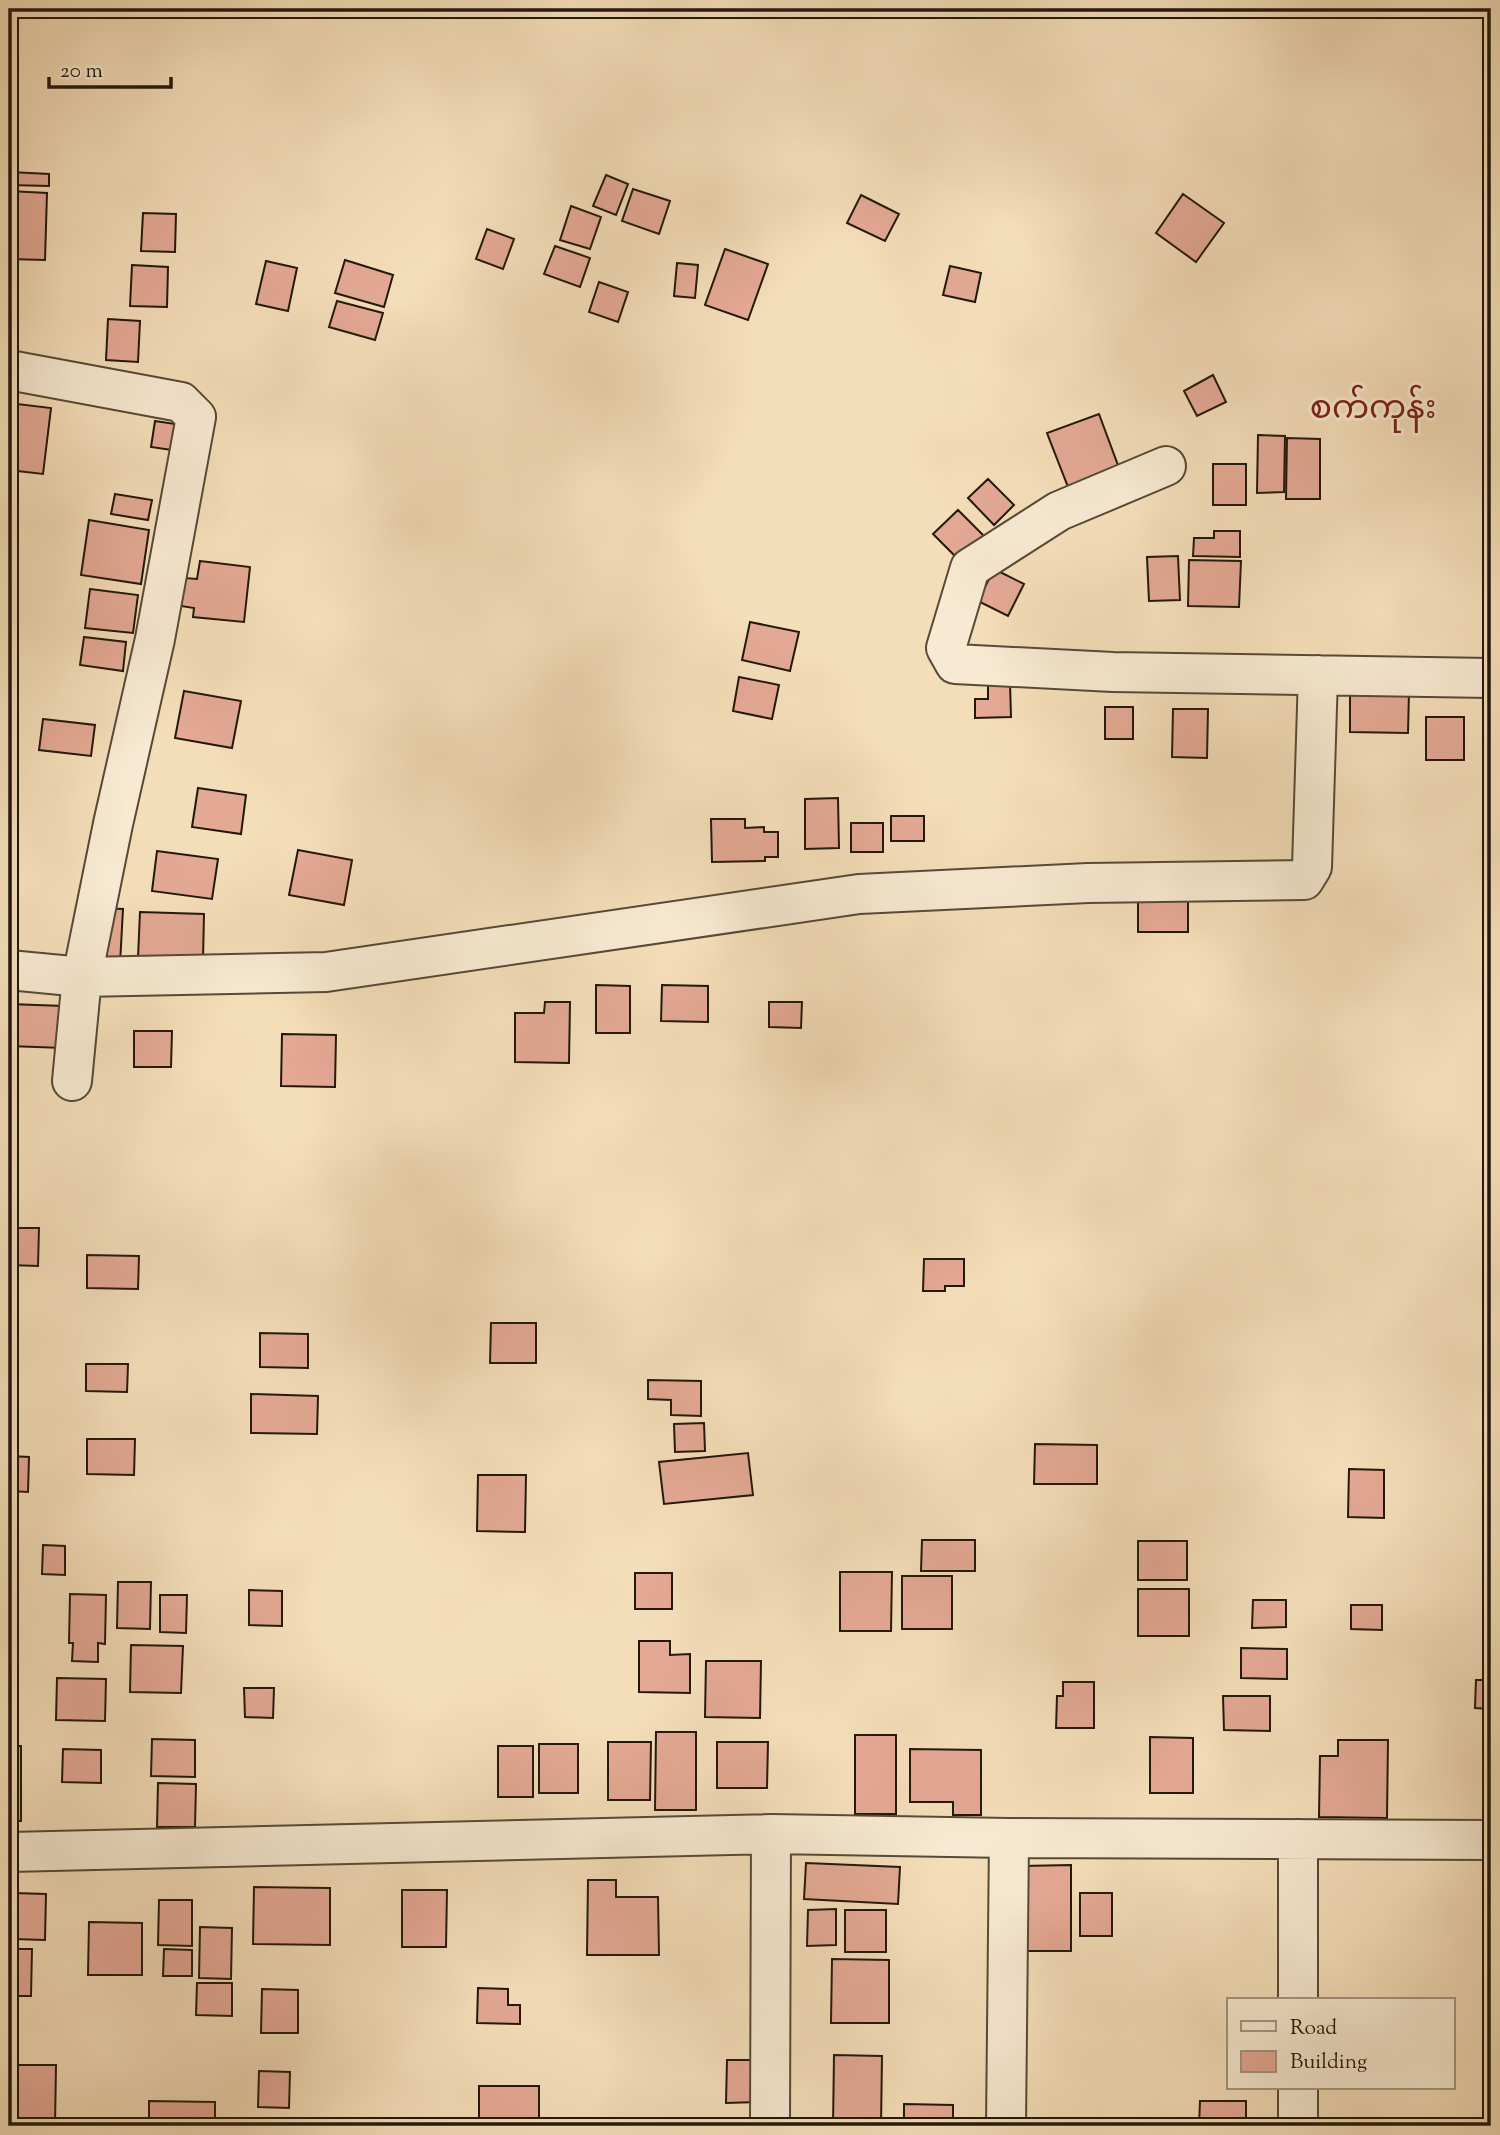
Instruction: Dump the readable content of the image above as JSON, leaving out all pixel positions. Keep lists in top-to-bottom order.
{
  "districts": ["စက်ကုန်း"],
  "legend": ["Road", "Building"],
  "scale_bar": "20 m"
}
